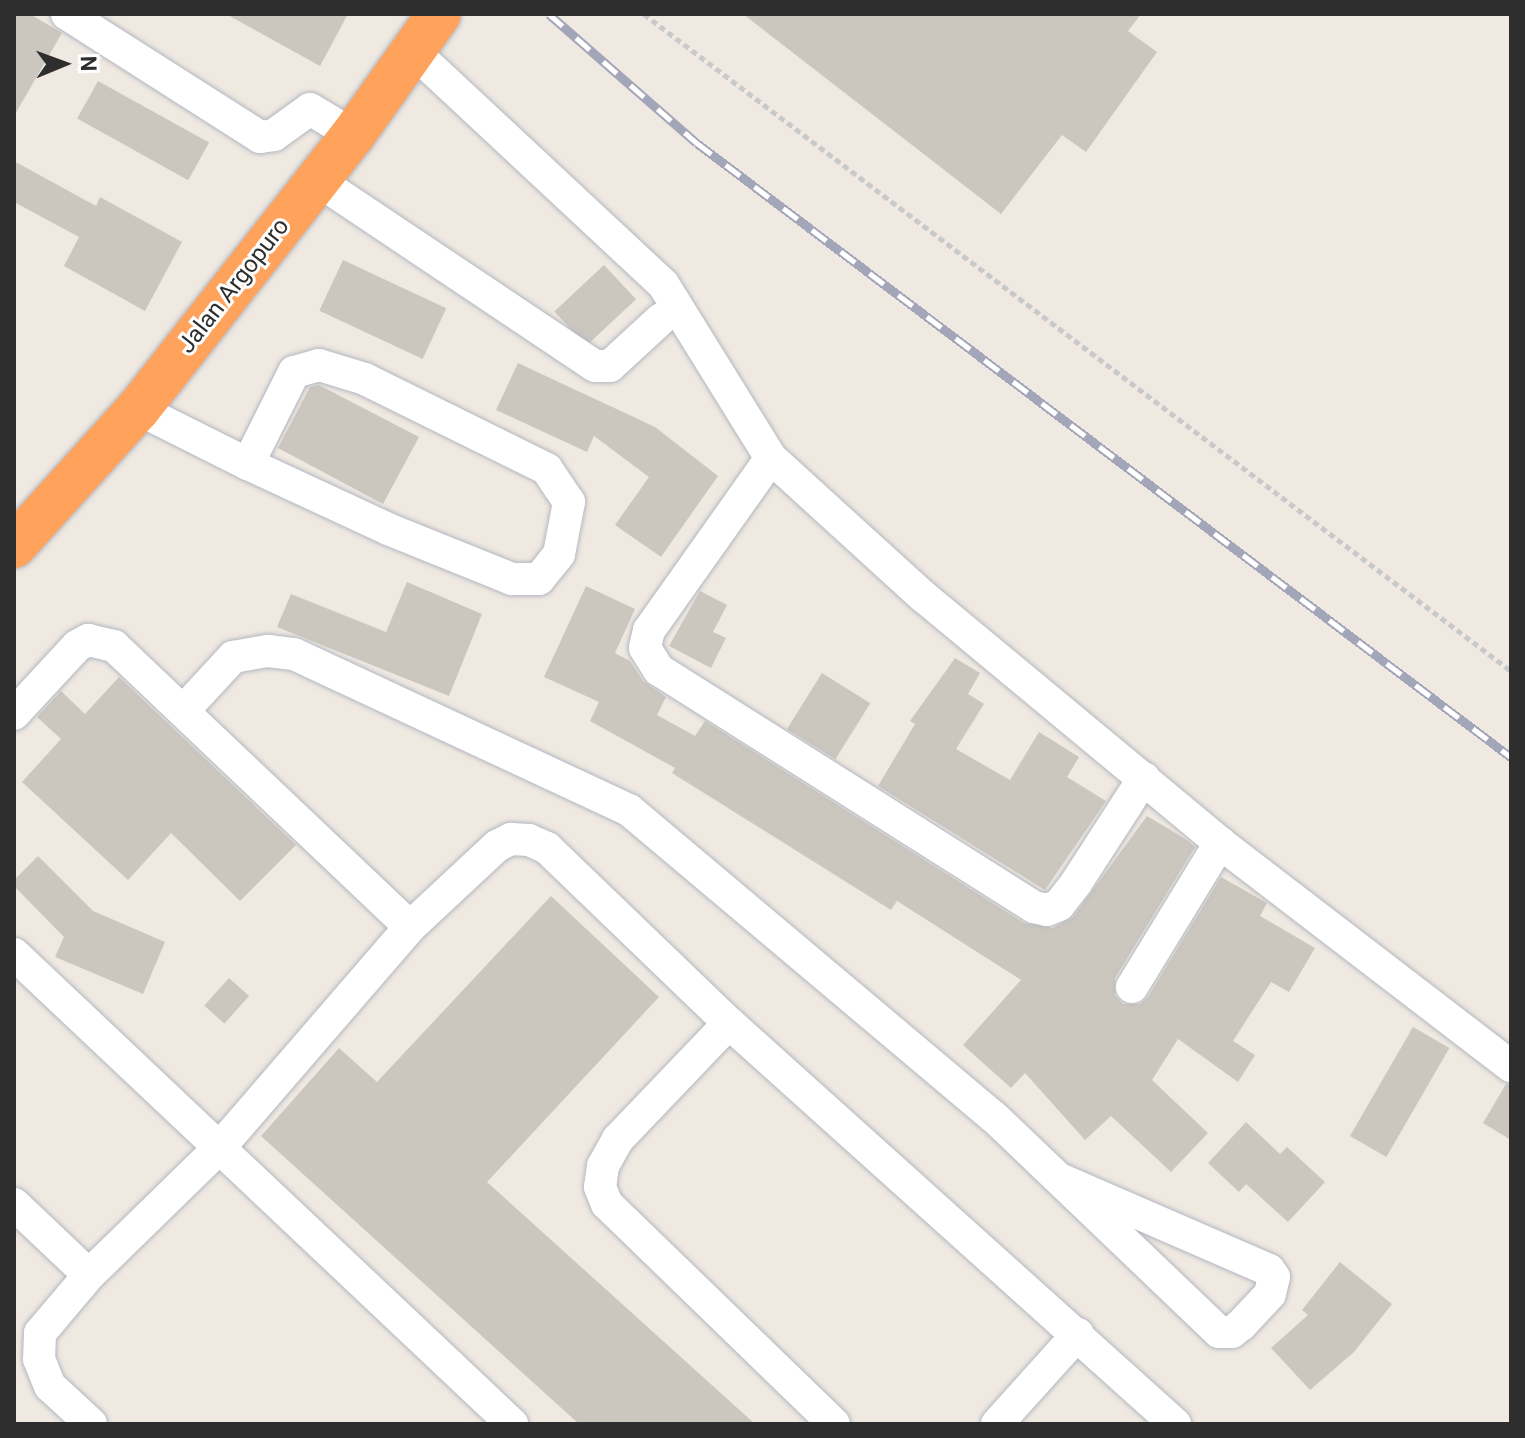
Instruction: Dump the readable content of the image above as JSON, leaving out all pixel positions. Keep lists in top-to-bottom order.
{
  "streets": {
    "highway": ["Jalan Argopuro"]
  },
  "north": "right"
}
